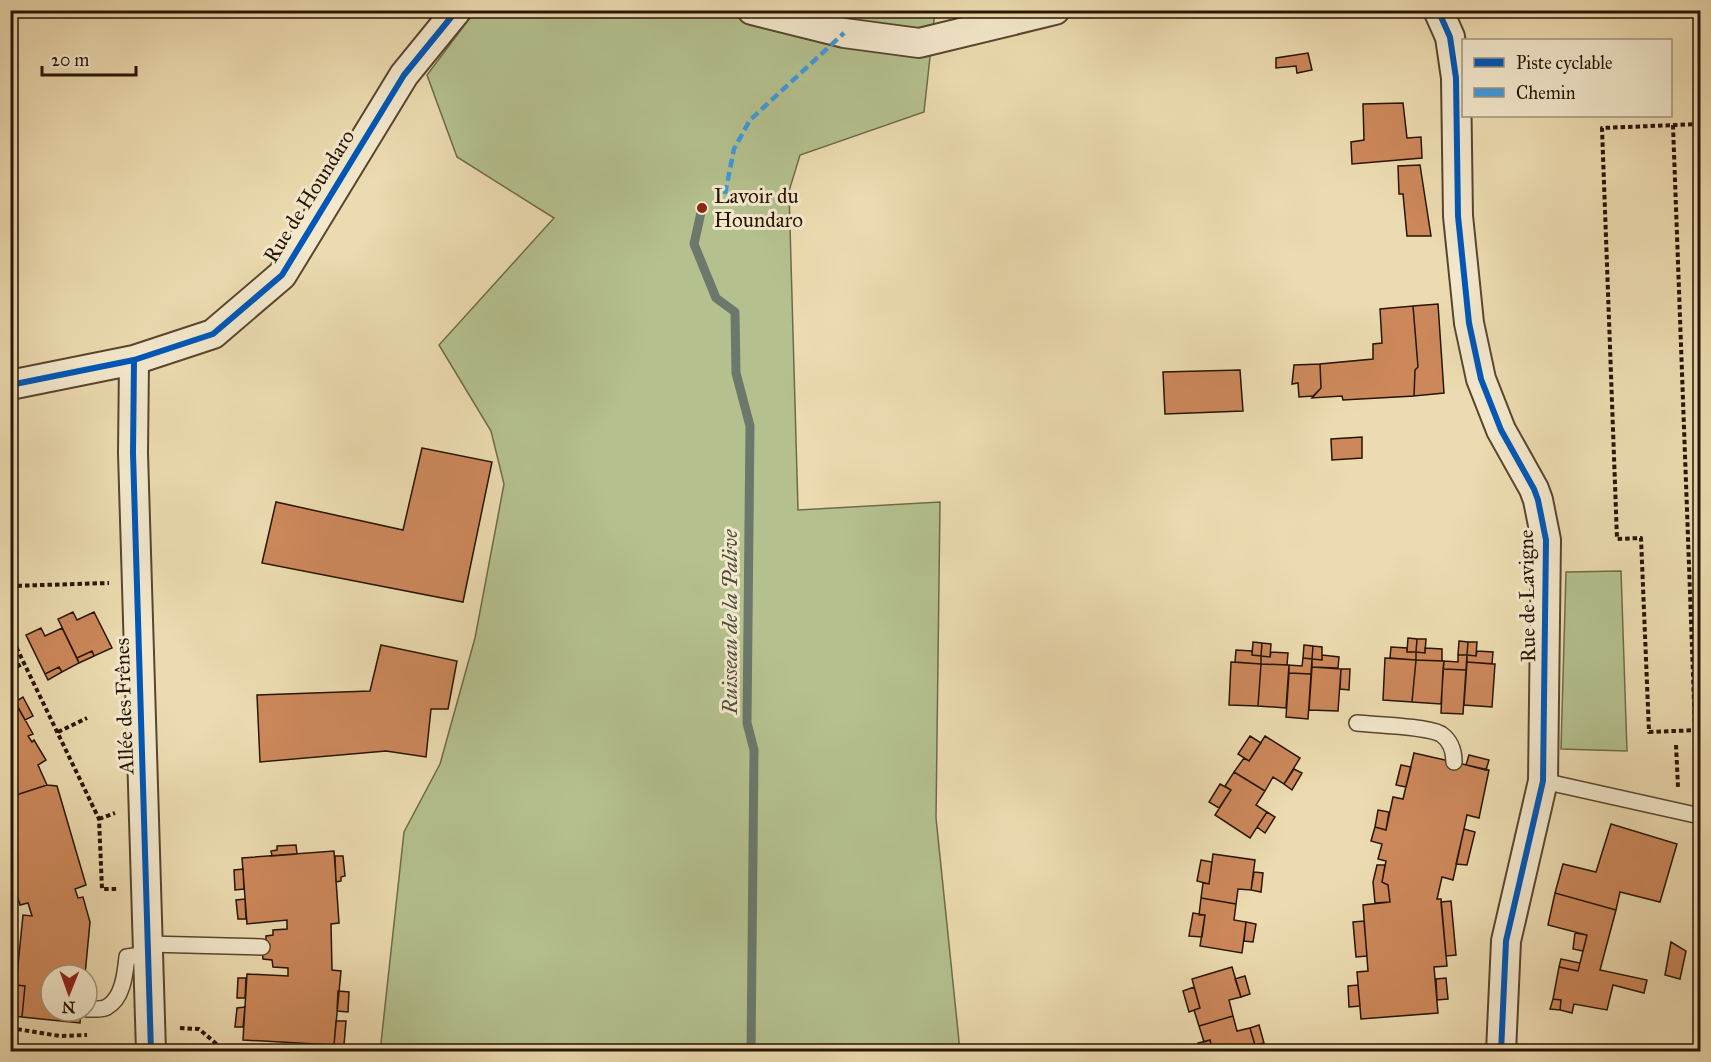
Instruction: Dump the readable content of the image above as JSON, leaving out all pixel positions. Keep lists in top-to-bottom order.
{
  "streets": {
    "street": ["Rue de Houndaro", "Rue de Lavigne", "Allée des Frênes"]
  },
  "crossings": [
    ["Rue de Houndaro", "Allée des Frênes"]
  ],
  "water": ["Ruisseau de la Palive"],
  "places": ["Lavoir du Houndaro"],
  "legend": ["Piste cyclable", "Chemin"],
  "scale_bar": "20 m",
  "north": "bottom"
}
